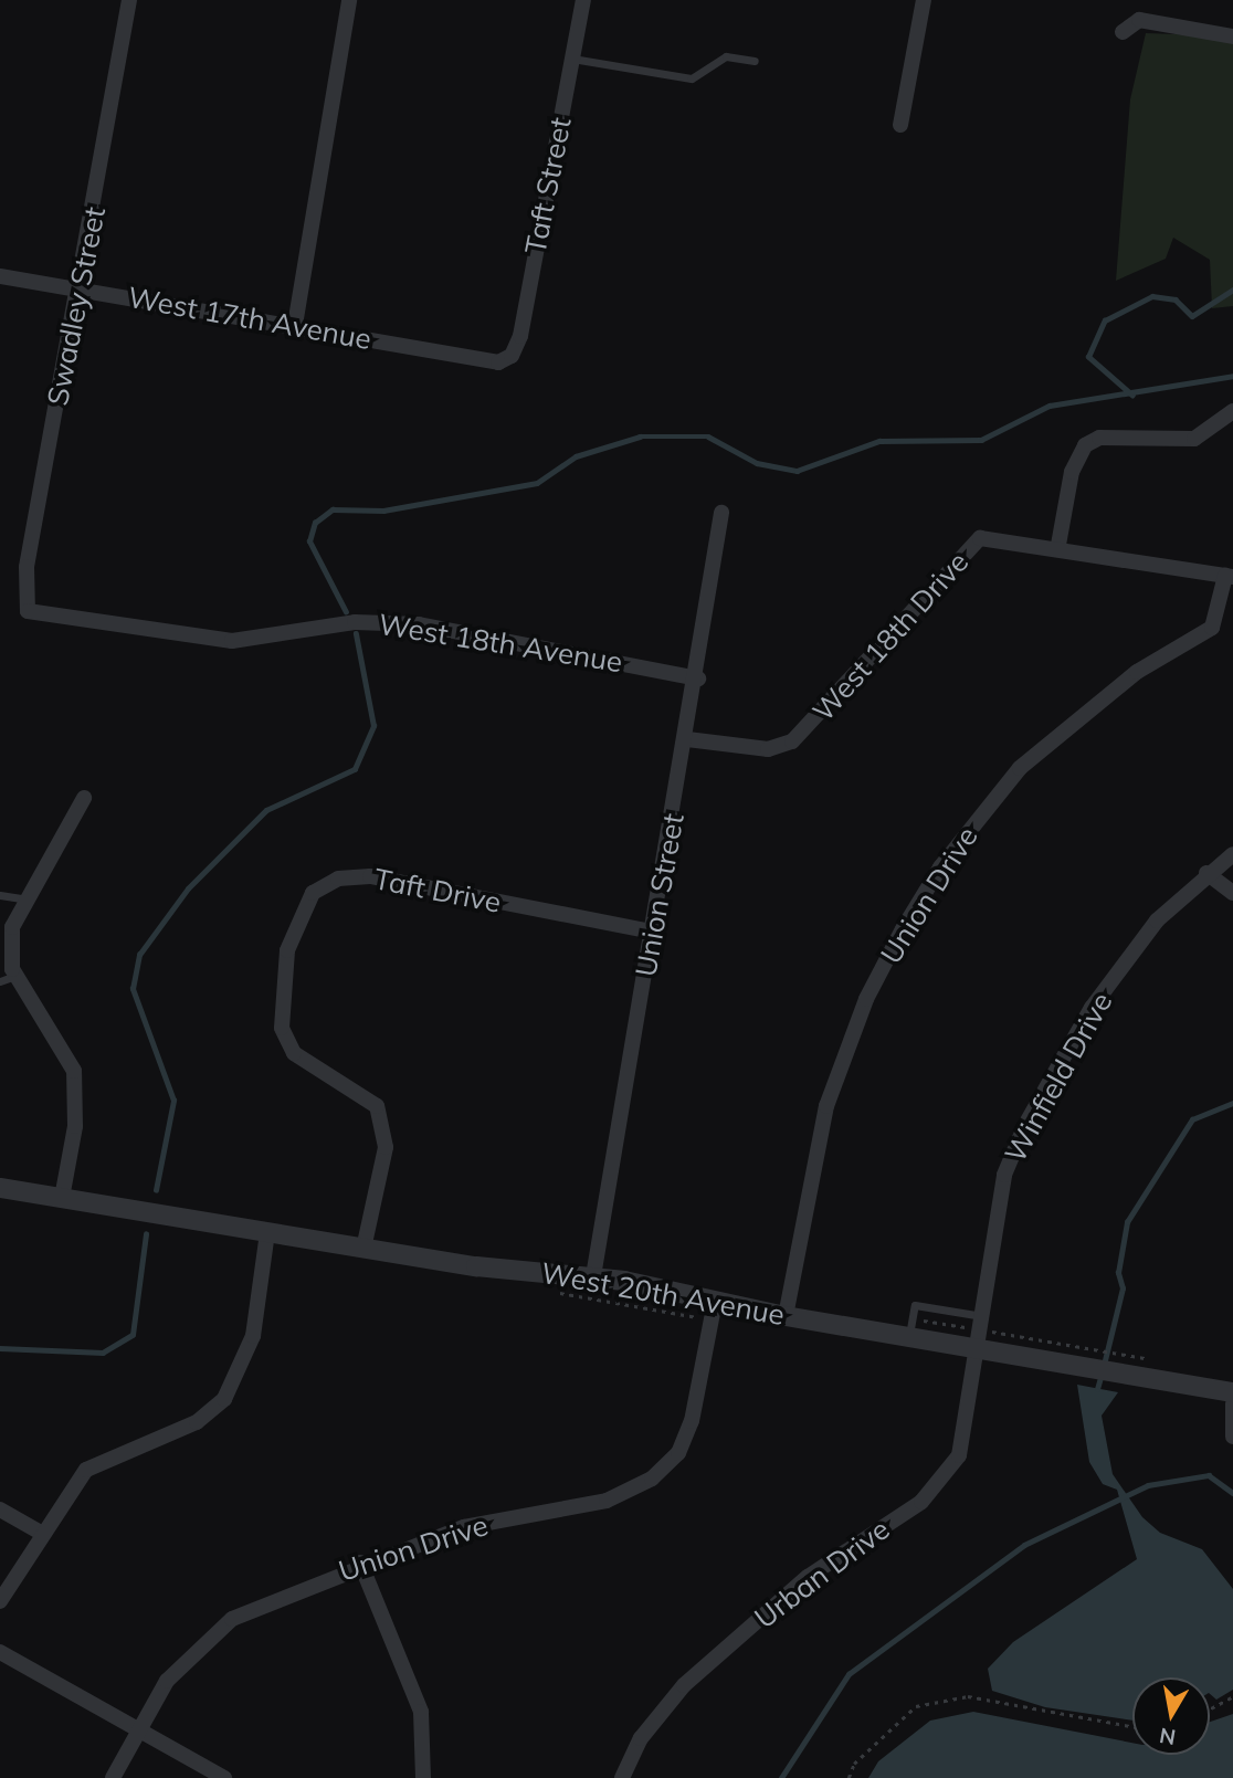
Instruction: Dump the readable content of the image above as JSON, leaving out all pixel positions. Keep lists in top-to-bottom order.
{
  "streets": {
    "street": [
      "Taft Street",
      "Swadley Street",
      "West 17th Avenue",
      "West 18th Drive",
      "West 18th Avenue",
      "Taft Drive",
      "Union Street",
      "Union Drive",
      "Winfield Drive",
      "West 20th Avenue",
      "Urban Drive"
    ]
  },
  "crossings": [
    ["Taft Street", "West 17th Avenue"],
    ["Swadley Street", "West 17th Avenue"],
    ["Swadley Street", "West 18th Avenue"],
    ["West 18th Drive", "Union Street"],
    ["West 18th Drive", "Union Drive"],
    ["West 18th Avenue", "Union Street"],
    ["Taft Drive", "Union Street"],
    ["Taft Drive", "West 20th Avenue"],
    ["Union Street", "West 20th Avenue"],
    ["Union Drive", "West 20th Avenue"],
    ["Winfield Drive", "West 20th Avenue"],
    ["Winfield Drive", "Urban Drive"],
    ["West 20th Avenue", "Urban Drive"]
  ],
  "north": "bottom"
}
